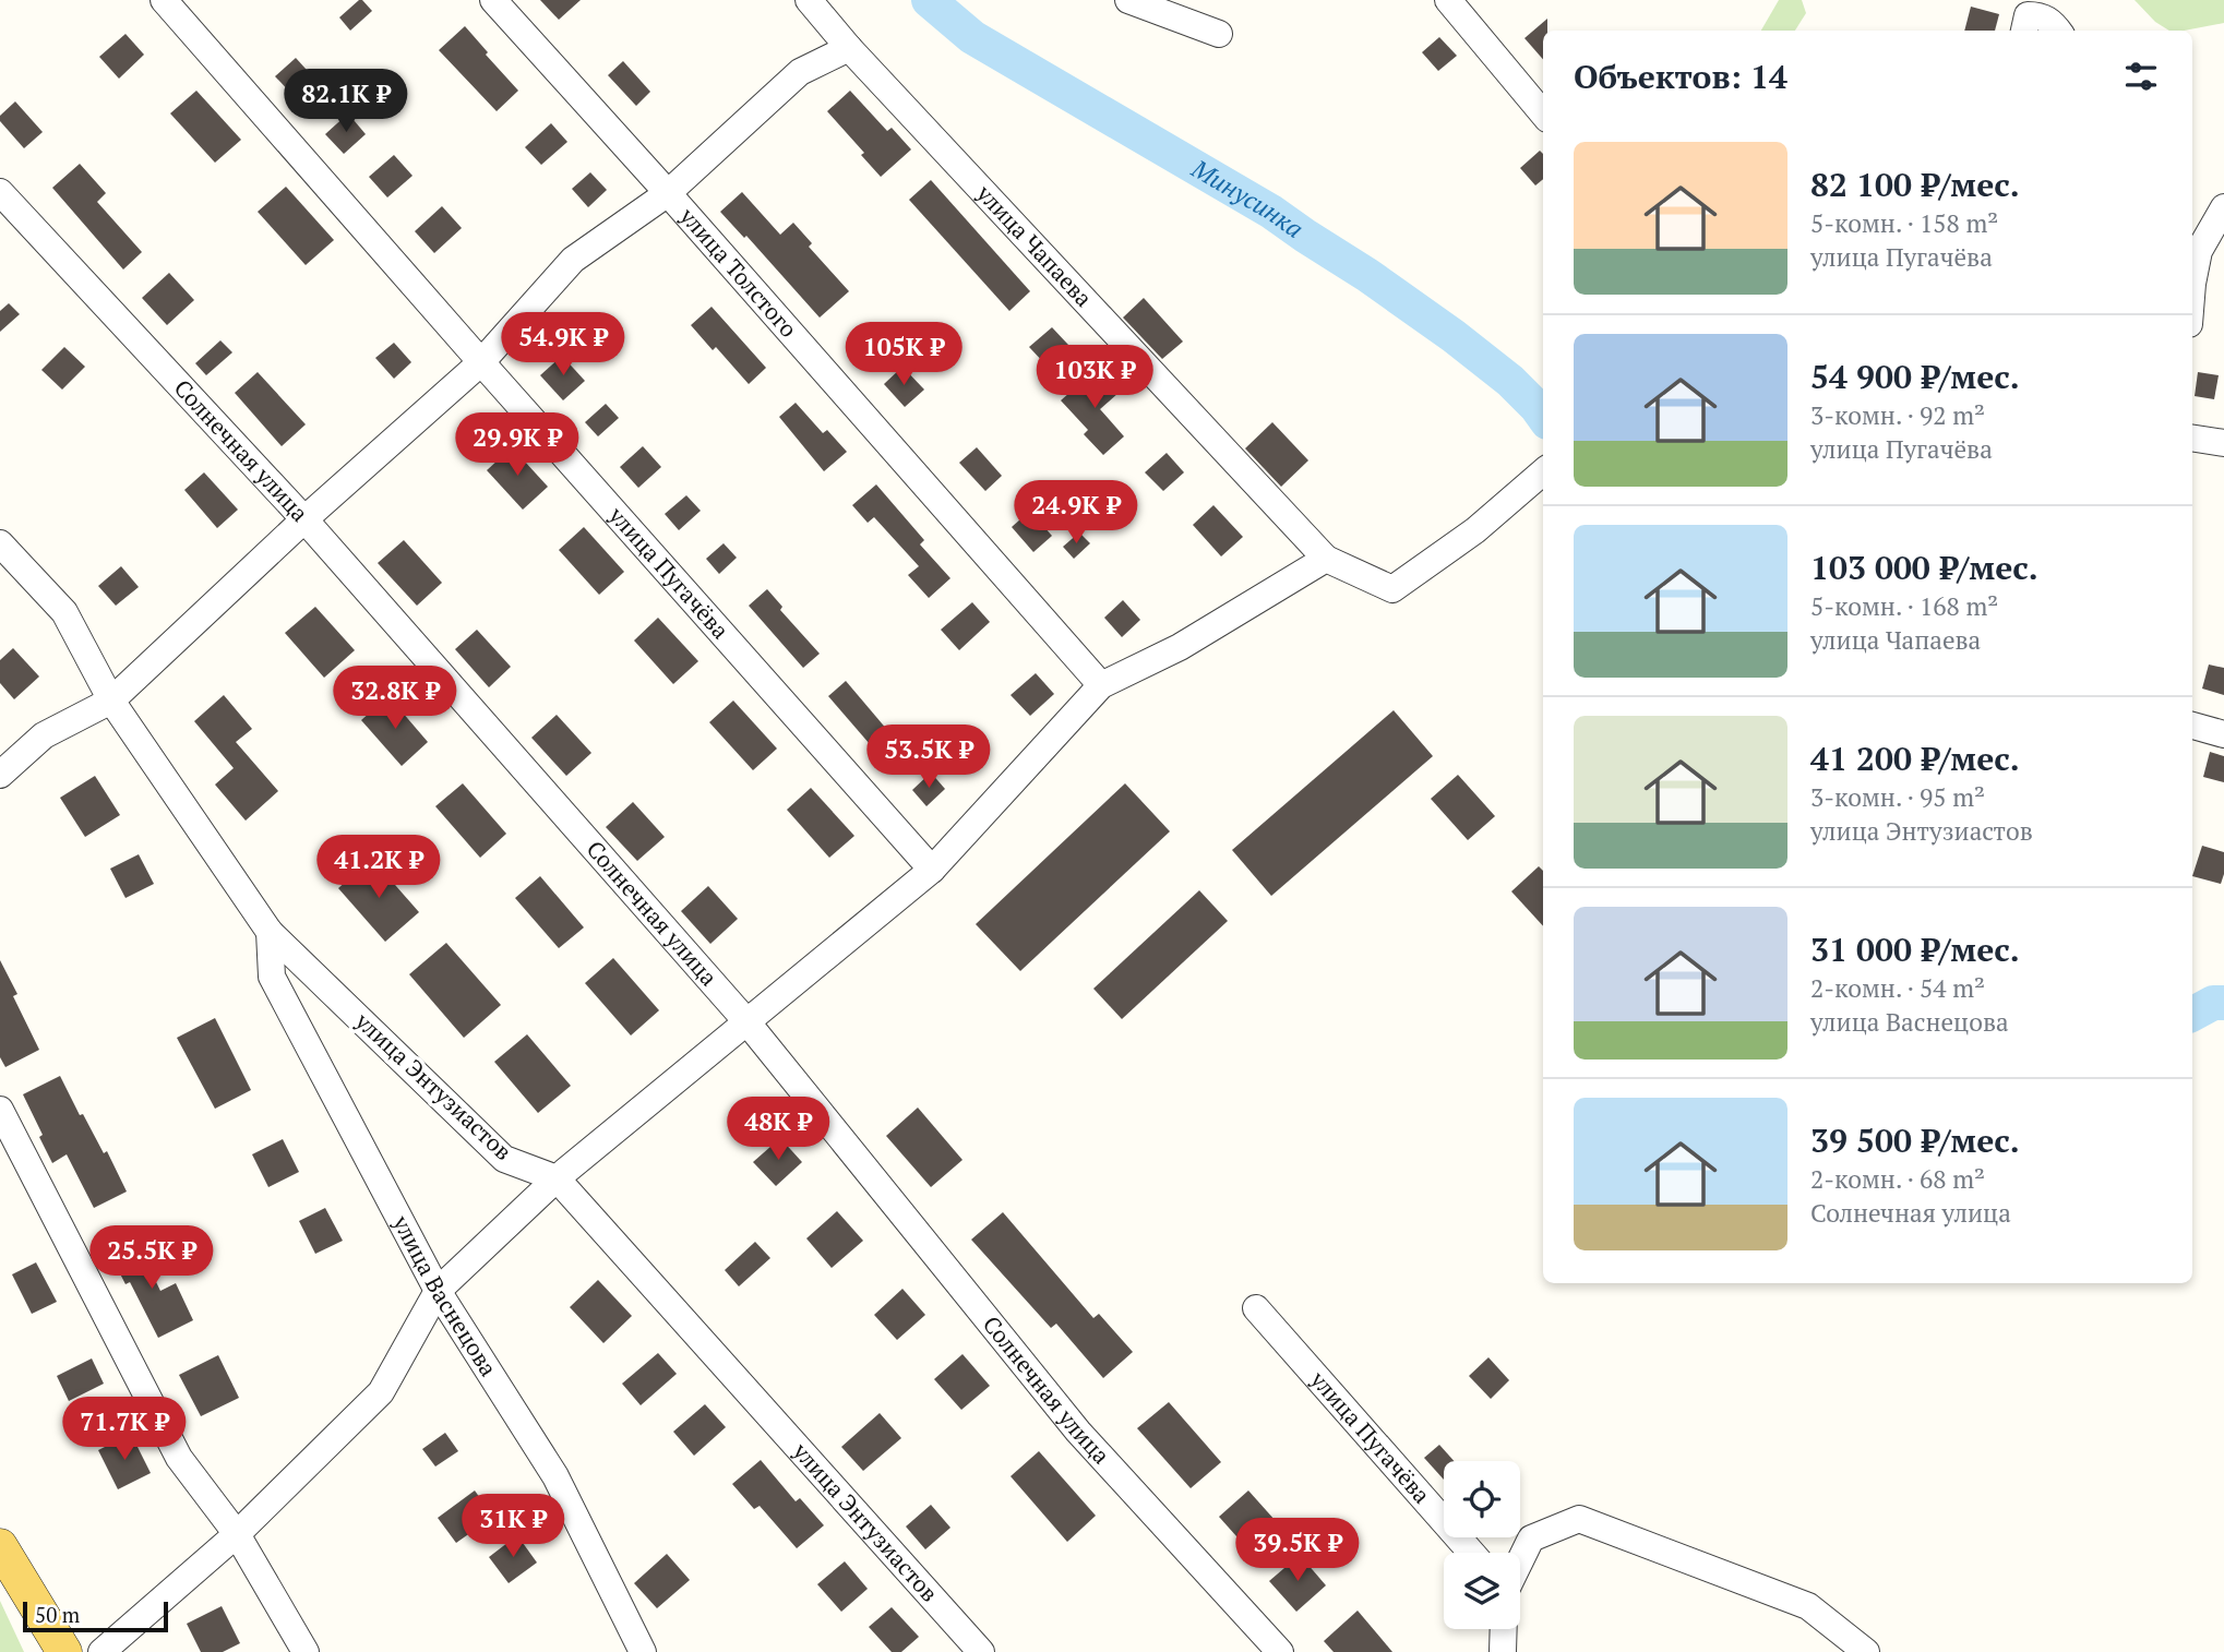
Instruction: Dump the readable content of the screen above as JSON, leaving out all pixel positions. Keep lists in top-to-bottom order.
{
  "streets": {
    "street": [
      "улица Чапаева",
      "улица Толстого",
      "Солнечная улица",
      "улица Пугачёва",
      "улица Энтузиастов",
      "улица Васнецова"
    ]
  },
  "crossings": [
    ["улица Энтузиастов", "улица Васнецова"]
  ],
  "water": ["Минусинка"],
  "scale_bar": "50 m",
  "page": {
    "heading": "Объектов: 14",
    "price": [
      "82.1K ₽",
      "54.9K ₽",
      "105K ₽",
      "103K ₽",
      "29.9K ₽",
      "24.9K ₽",
      "32.8K ₽",
      "53.5K ₽",
      "41.2K ₽",
      "48K ₽",
      "25.5K ₽",
      "71.7K ₽",
      "31K ₽",
      "39.5K ₽"
    ],
    "list": [
      {
        "name": "82 100 ₽/мес.",
        "note": "5-комн. · 158 m² · улица Пугачёва"
      },
      {
        "name": "54 900 ₽/мес.",
        "note": "3-комн. · 92 m² · улица Пугачёва"
      },
      {
        "name": "103 000 ₽/мес.",
        "note": "5-комн. · 168 m² · улица Чапаева"
      },
      {
        "name": "41 200 ₽/мес.",
        "note": "3-комн. · 95 m² · улица Энтузиастов"
      },
      {
        "name": "31 000 ₽/мес.",
        "note": "2-комн. · 54 m² · улица Васнецова"
      },
      {
        "name": "39 500 ₽/мес.",
        "note": "2-комн. · 68 m² · Солнечная улица"
      }
    ],
    "scale": "50 m"
  }
}
